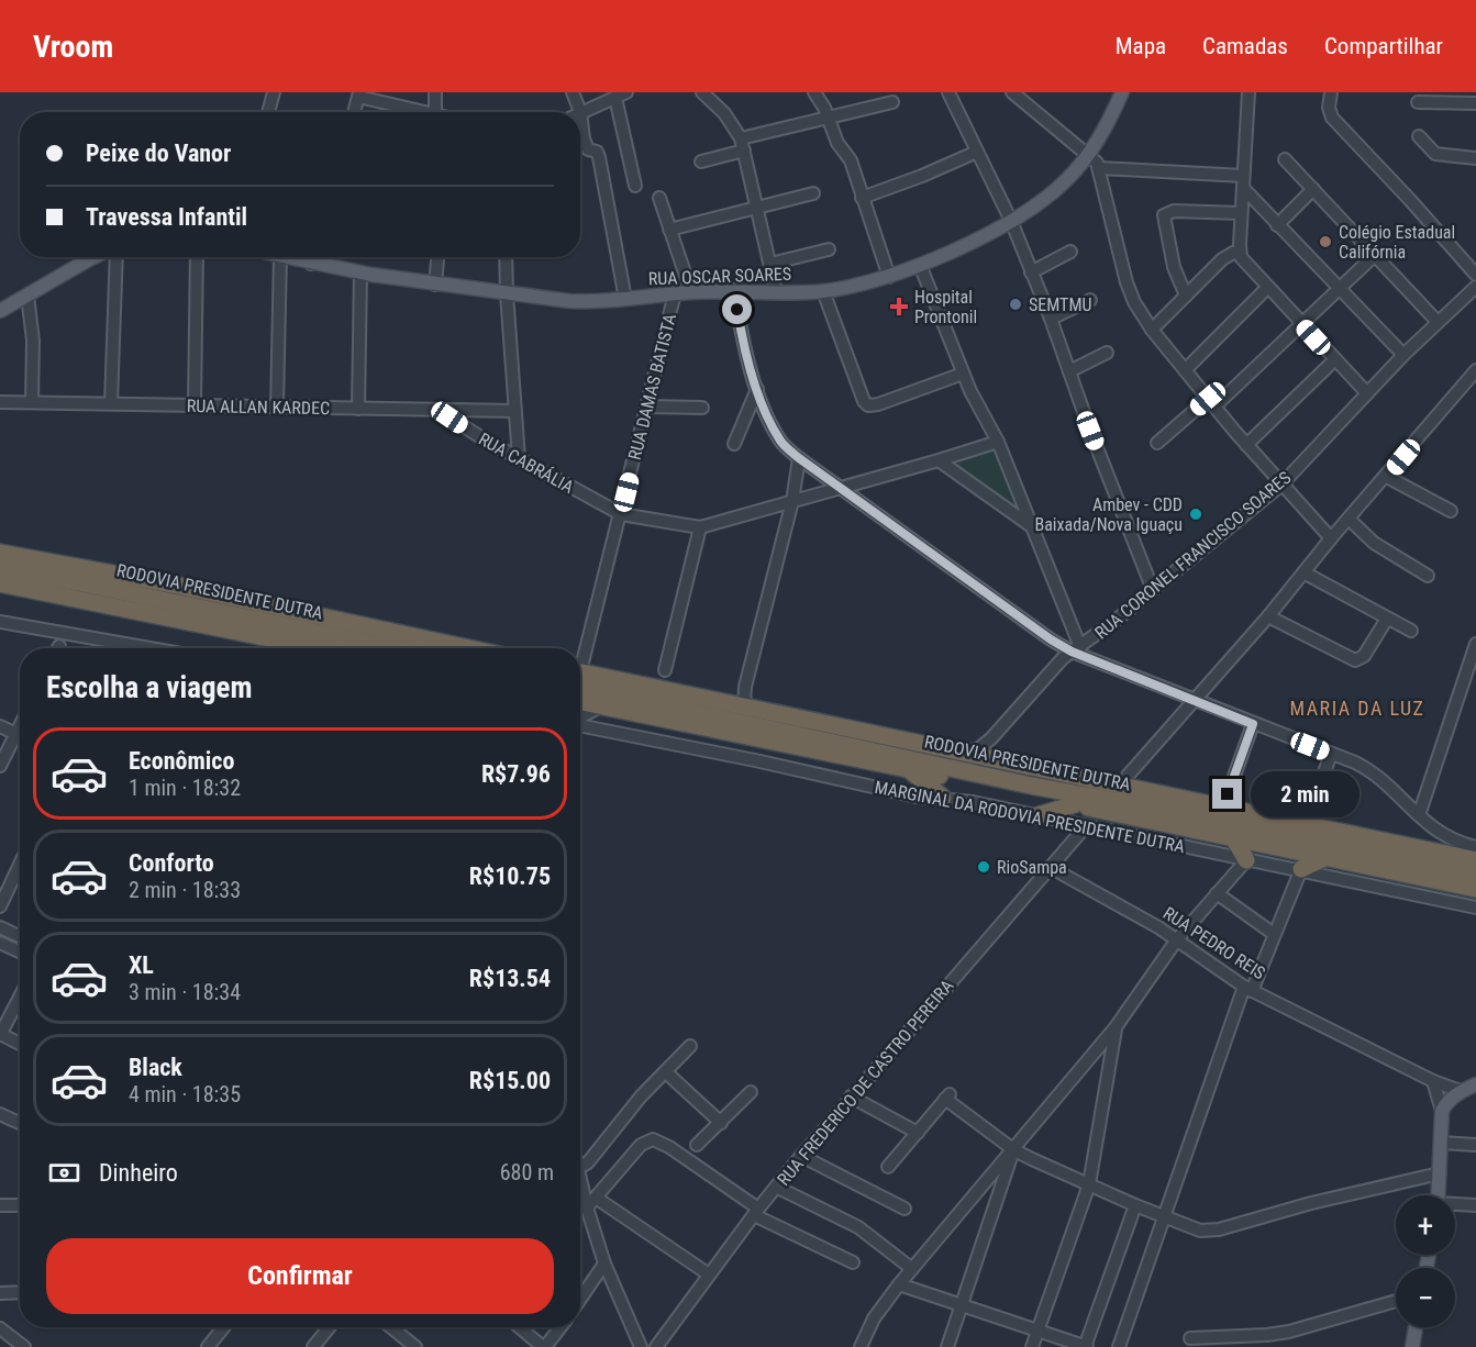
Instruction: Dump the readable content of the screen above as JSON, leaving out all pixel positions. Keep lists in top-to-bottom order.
{
  "streets": {
    "highway": ["RODOVIA PRESIDENTE DUTRA"],
    "main road": ["RUA OSCAR SOARES"],
    "street": [
      "RUA DAMAS BATISTA",
      "RUA ALLAN KARDEC",
      "RUA CABRÁLIA",
      "RUA CORONEL FRANCISCO SOARES",
      "MARGINAL DA RODOVIA PRESIDENTE DUTRA",
      "RUA PEDRO REIS",
      "RUA FREDERICO DE CASTRO PEREIRA"
    ]
  },
  "crossings": [
    ["RUA OSCAR SOARES", "RUA DAMAS BATISTA"],
    ["RUA DAMAS BATISTA", "RUA CABRÁLIA"],
    ["RUA ALLAN KARDEC", "RUA CABRÁLIA"],
    ["MARGINAL DA RODOVIA PRESIDENTE DUTRA", "RUA FREDERICO DE CASTRO PEREIRA"],
    ["RUA PEDRO REIS", "RUA FREDERICO DE CASTRO PEREIRA"]
  ],
  "districts": ["MARIA DA LUZ"],
  "places": {
    "other": [
      "Colégio Estadual Califórnia",
      "SEMTMU",
      "Ambev - CDD Baixada/Nova Iguaçu",
      "RioSampa"
    ],
    "health": ["Hospital Prontonil"]
  },
  "page": {
    "header": "Vroom",
    "nav": ["Mapa", "Camadas", "Compartilhar"],
    "banner": ["Peixe do Vanor", "Travessa Infantil"],
    "heading": "Escolha a viagem",
    "list": [
      {
        "name": "Econômico",
        "note": "1 min · 18:32",
        "value": "R$7.96"
      },
      {
        "name": "Conforto",
        "note": "2 min · 18:33",
        "value": "R$10.75"
      },
      {
        "name": "XL",
        "note": "3 min · 18:34",
        "value": "R$13.54"
      },
      {
        "name": "Black",
        "note": "4 min · 18:35",
        "value": "R$15.00"
      }
    ],
    "bubble": "2 min",
    "pay": ["Dinheiro", "680 m"],
    "map_buttons": ["+", "−"],
    "buttons": "Confirmar"
  }
}
